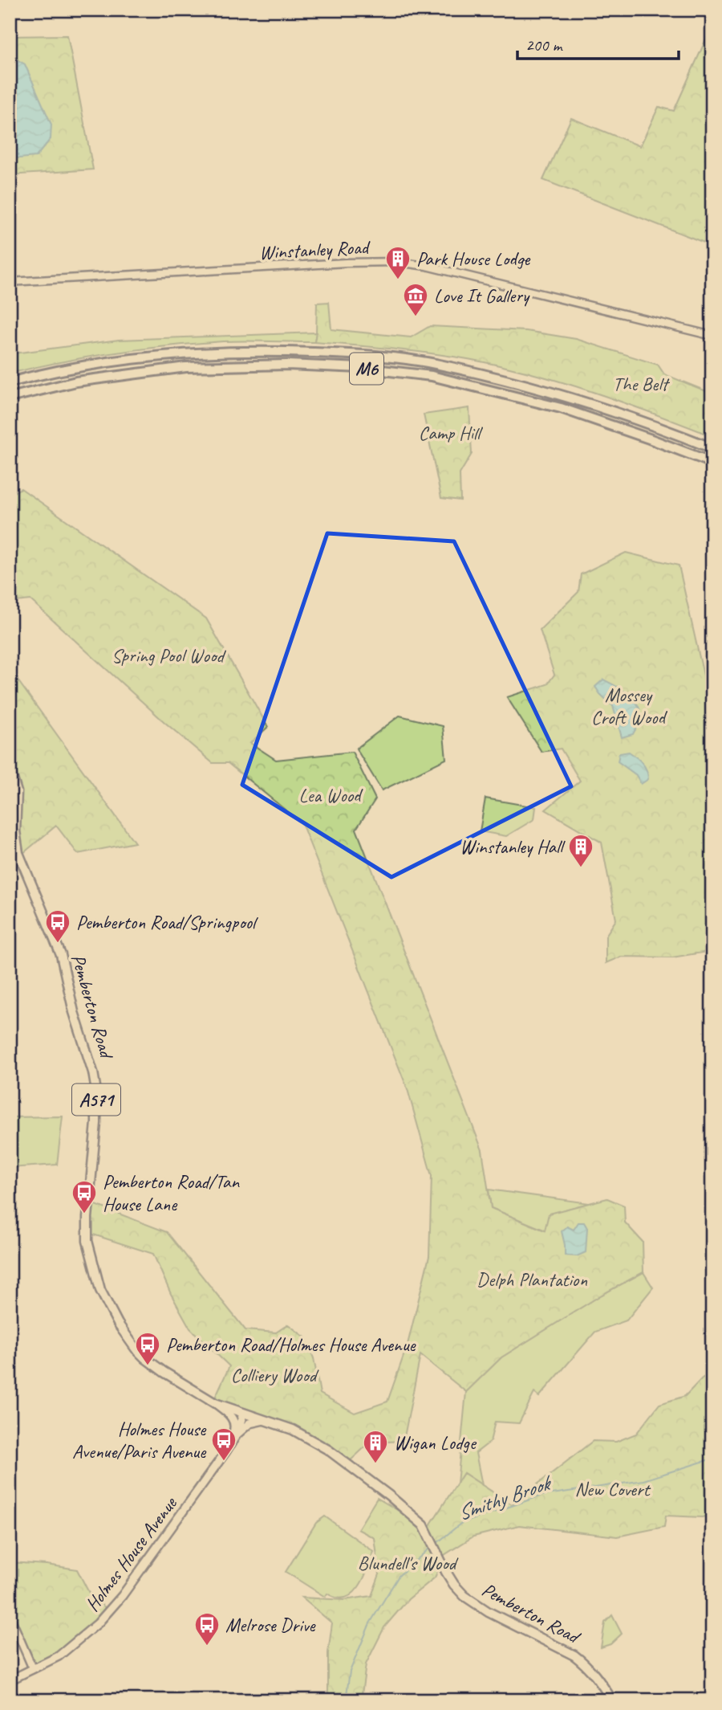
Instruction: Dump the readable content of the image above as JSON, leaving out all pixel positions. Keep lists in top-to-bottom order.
{
  "streets": {
    "highway": ["M6"],
    "main road": ["Pemberton Road", "A571", "Holmes House Avenue"],
    "street": ["Winstanley Road"]
  },
  "crossings": [
    ["Pemberton Road", "Holmes House Avenue"]
  ],
  "water": ["Smithy Brook"],
  "parks": [
    "The Belt",
    "Camp Hill",
    "Spring Pool Wood",
    "Mossey Croft Wood",
    "Lea Wood",
    "Delph Plantation",
    "Colliery Wood",
    "New Covert",
    "Blundell's Wood"
  ],
  "places": {
    "building": ["Park House Lodge", "Winstanley Hall", "Wigan Lodge"],
    "museum": ["Love It Gallery"],
    "bus stop": [
      "Pemberton Road/Springpool",
      "Pemberton Road/Tan House Lane",
      "Pemberton Road/Holmes House Avenue",
      "Holmes House Avenue/Paris Avenue",
      "Melrose Drive"
    ]
  },
  "scale_bar": "200 m"
}
